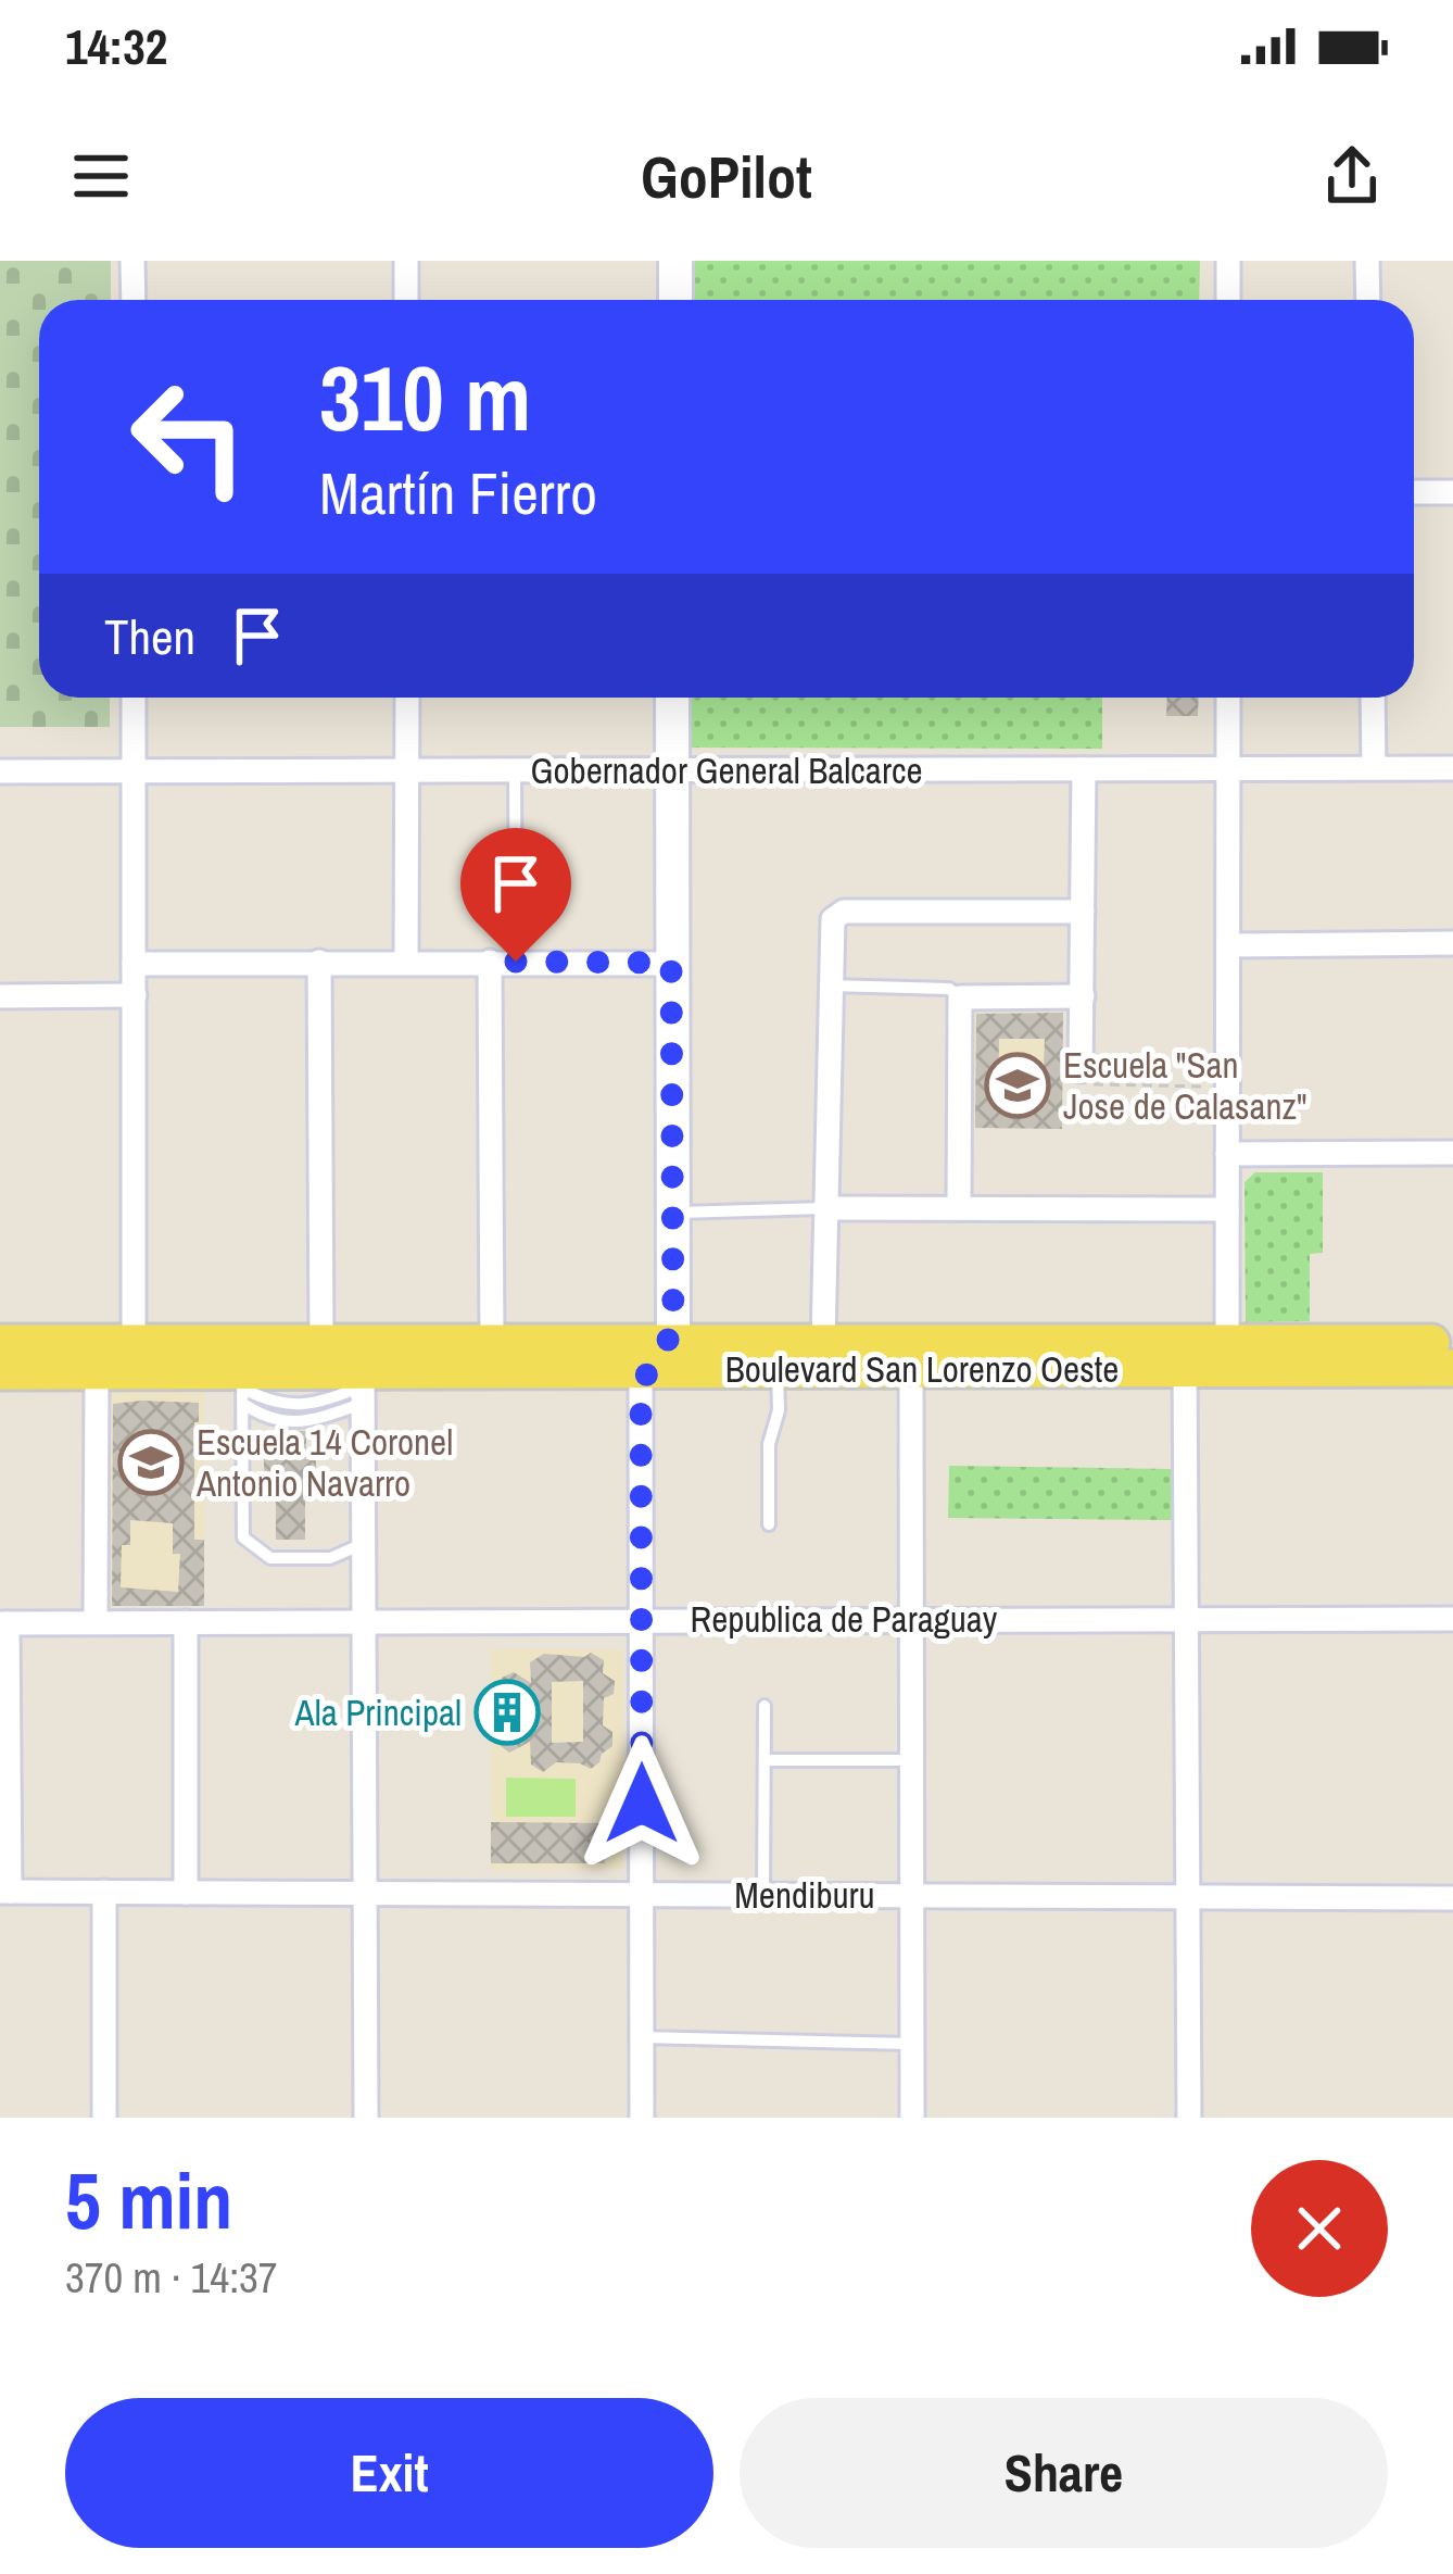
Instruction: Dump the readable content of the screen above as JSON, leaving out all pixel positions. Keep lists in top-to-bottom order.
{
  "streets": {
    "main road": ["Boulevard San Lorenzo Oeste"],
    "street": ["Gobernador General Balcarce", "Republica de Paraguay", "Mendiburu"]
  },
  "places": {
    "school or university": ["Escuela \"San Jose de Calasanz\"", "Escuela 14 Coronel Antonio Navarro"],
    "building": ["Ala Principal"]
  },
  "page": {
    "status": "14:32",
    "header": "GoPilot",
    "turn": ["310 m", "Martín Fierro"],
    "then": "Then",
    "heading": ["5 min", "370 m · 14:37"],
    "buttons": ["Exit", "Share"]
  }
}
